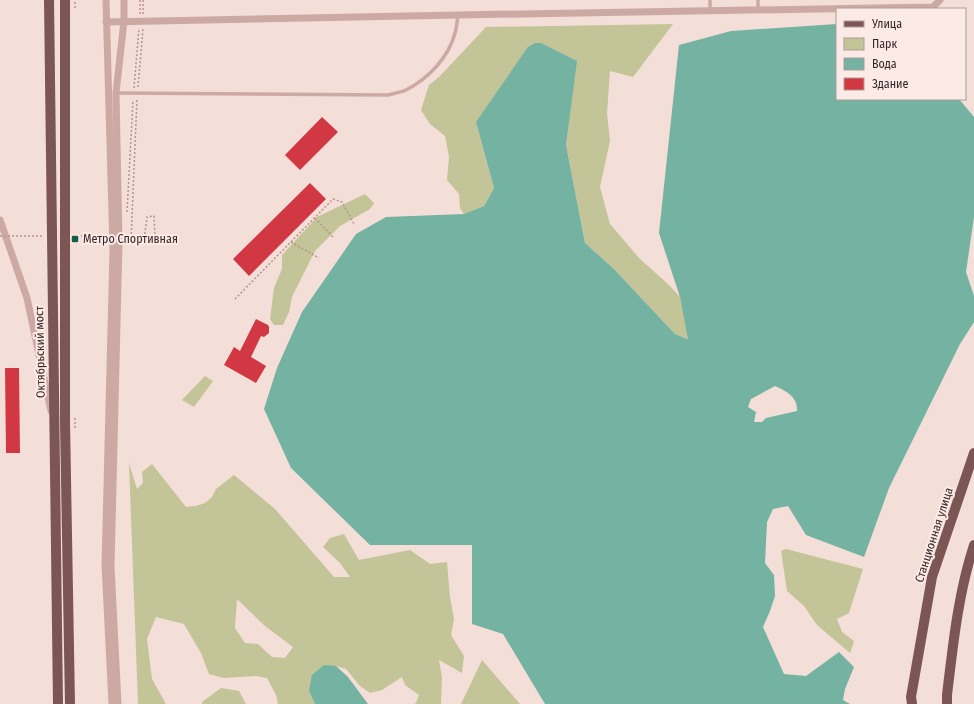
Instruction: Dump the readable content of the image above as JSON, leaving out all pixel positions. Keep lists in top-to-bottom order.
{
  "streets": {
    "main road": ["Октябрьский мост", "Станционная улица"]
  },
  "places": {
    "transit": ["Метро Спортивная"]
  },
  "legend": [
    "Улица",
    "Парк",
    "Вода",
    "Здание"
  ]
}
